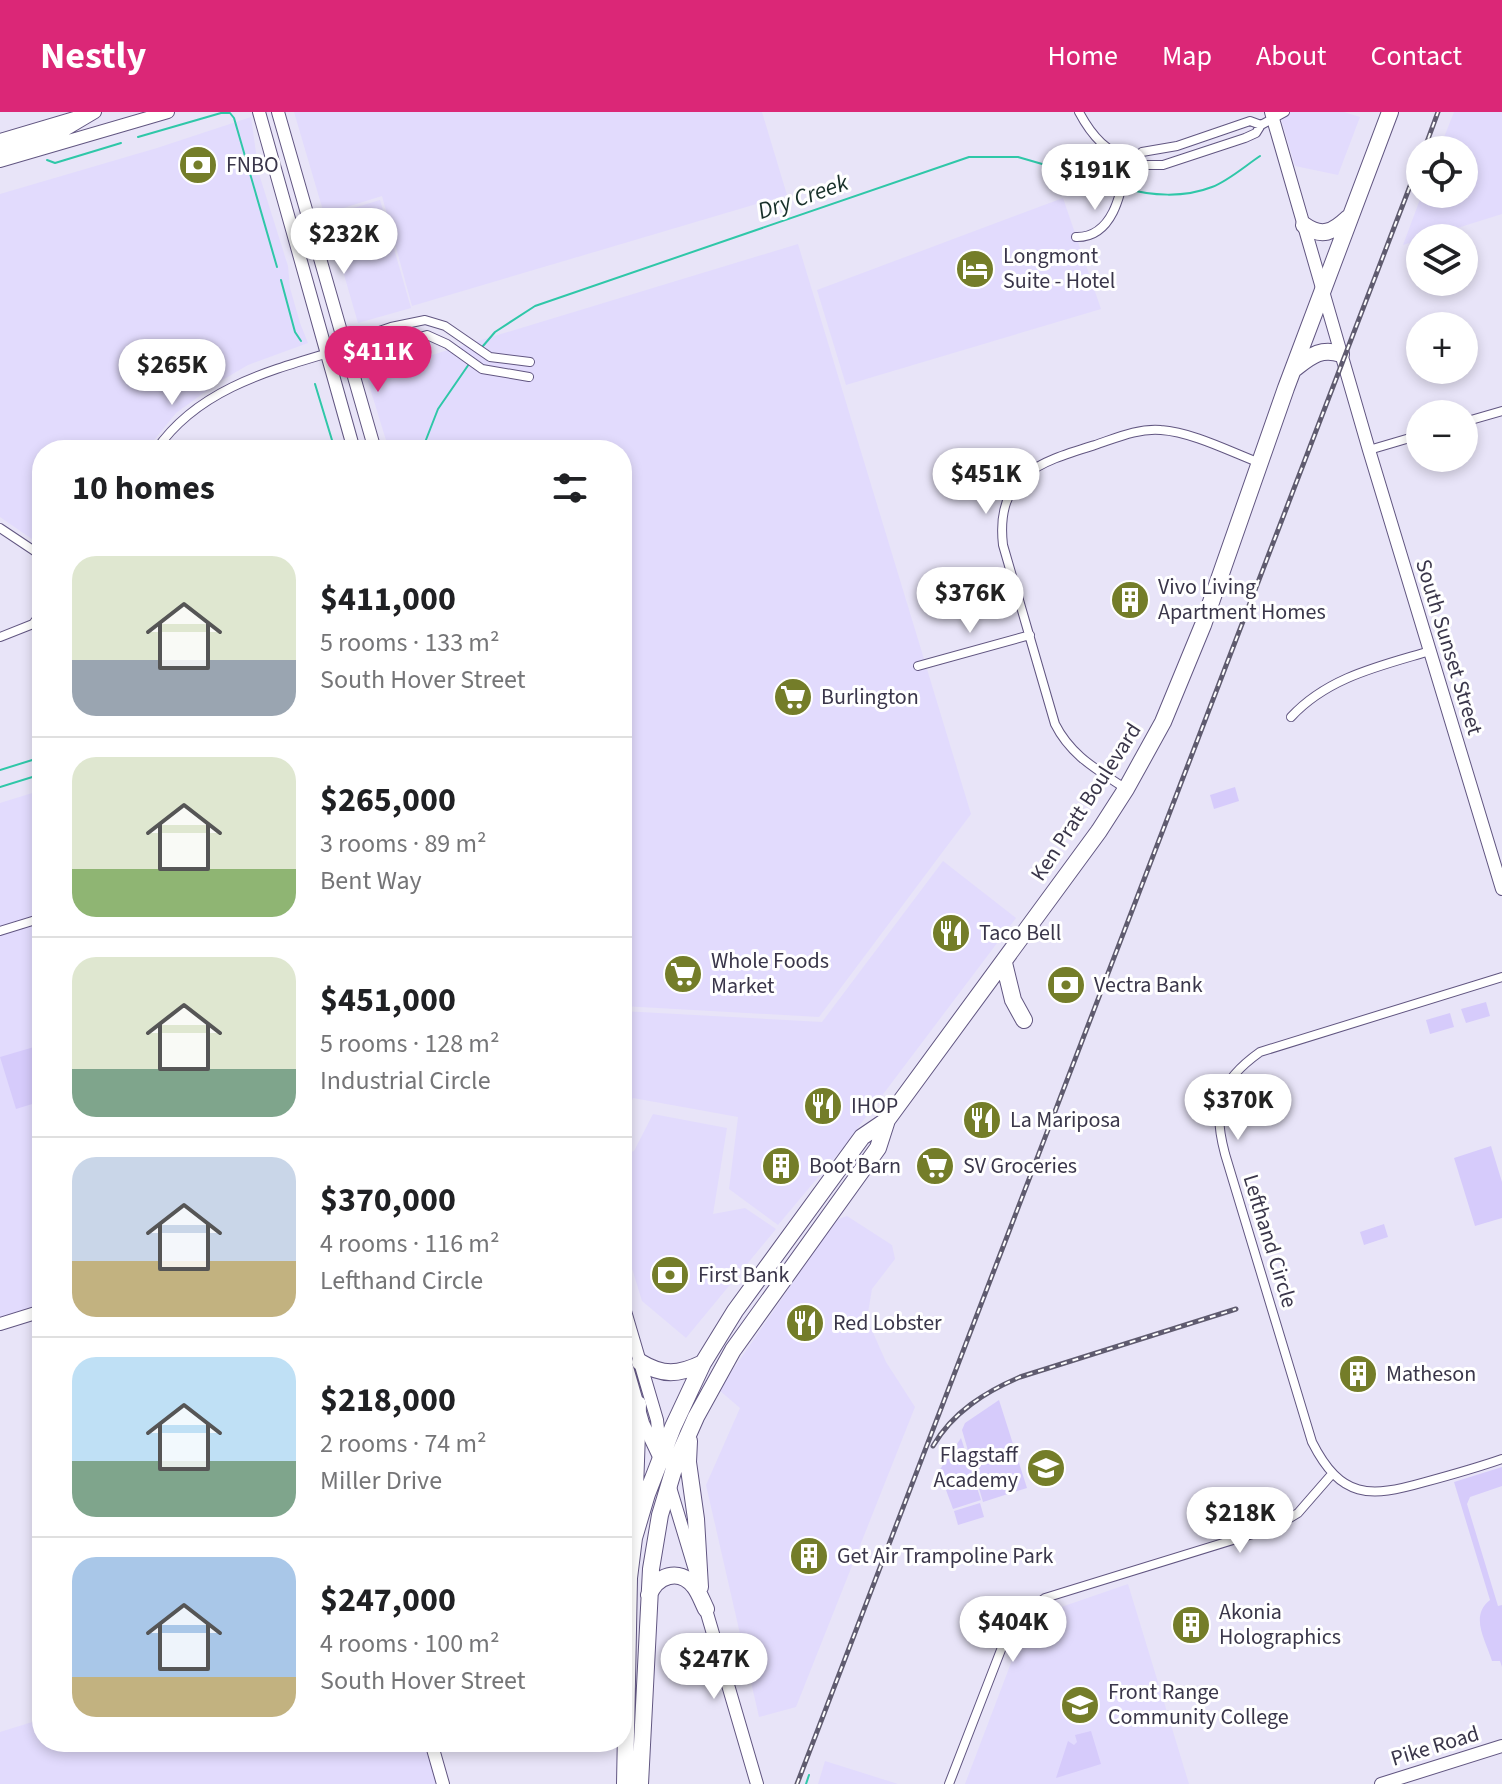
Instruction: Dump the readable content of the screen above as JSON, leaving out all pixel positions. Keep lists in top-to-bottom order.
{
  "streets": {
    "highway": ["Ken Pratt Boulevard"],
    "main road": ["South Sunset Street", "Pike Road"],
    "street": ["Lefthand Circle"]
  },
  "crossings": [
    ["South Sunset Street", "Ken Pratt Boulevard"]
  ],
  "water": ["Dry Creek"],
  "places": {
    "bank": ["FNBO", "Vectra Bank", "First Bank"],
    "hotel": ["Longmont Suite - Hotel"],
    "building": [
      "Vivo Living Apartment Homes",
      "Boot Barn",
      "Matheson",
      "Get Air Trampoline Park",
      "Akonia Holographics"
    ],
    "supermarket": ["Burlington", "Whole Foods Market", "SV Groceries"],
    "restaurant": [
      "Taco Bell",
      "IHOP",
      "La Mariposa",
      "Red Lobster"
    ],
    "school or university": ["Flagstaff Academy", "Front Range Community College"]
  },
  "page": {
    "header": "Nestly",
    "nav": [
      "Home",
      "Map",
      "About",
      "Contact"
    ],
    "map_buttons": ["+", "−"],
    "price": [
      "$191K",
      "$232K",
      "$411K",
      "$265K",
      "$451K",
      "$376K",
      "$370K",
      "$218K",
      "$404K",
      "$247K"
    ],
    "heading": "10 homes",
    "list": [
      {
        "name": "$411,000",
        "note": "5 rooms · 133 m² · South Hover Street"
      },
      {
        "name": "$265,000",
        "note": "3 rooms · 89 m² · Bent Way"
      },
      {
        "name": "$451,000",
        "note": "5 rooms · 128 m² · Industrial Circle"
      },
      {
        "name": "$370,000",
        "note": "4 rooms · 116 m² · Lefthand Circle"
      },
      {
        "name": "$218,000",
        "note": "2 rooms · 74 m² · Miller Drive"
      },
      {
        "name": "$247,000",
        "note": "4 rooms · 100 m² · South Hover Street"
      }
    ]
  }
}
